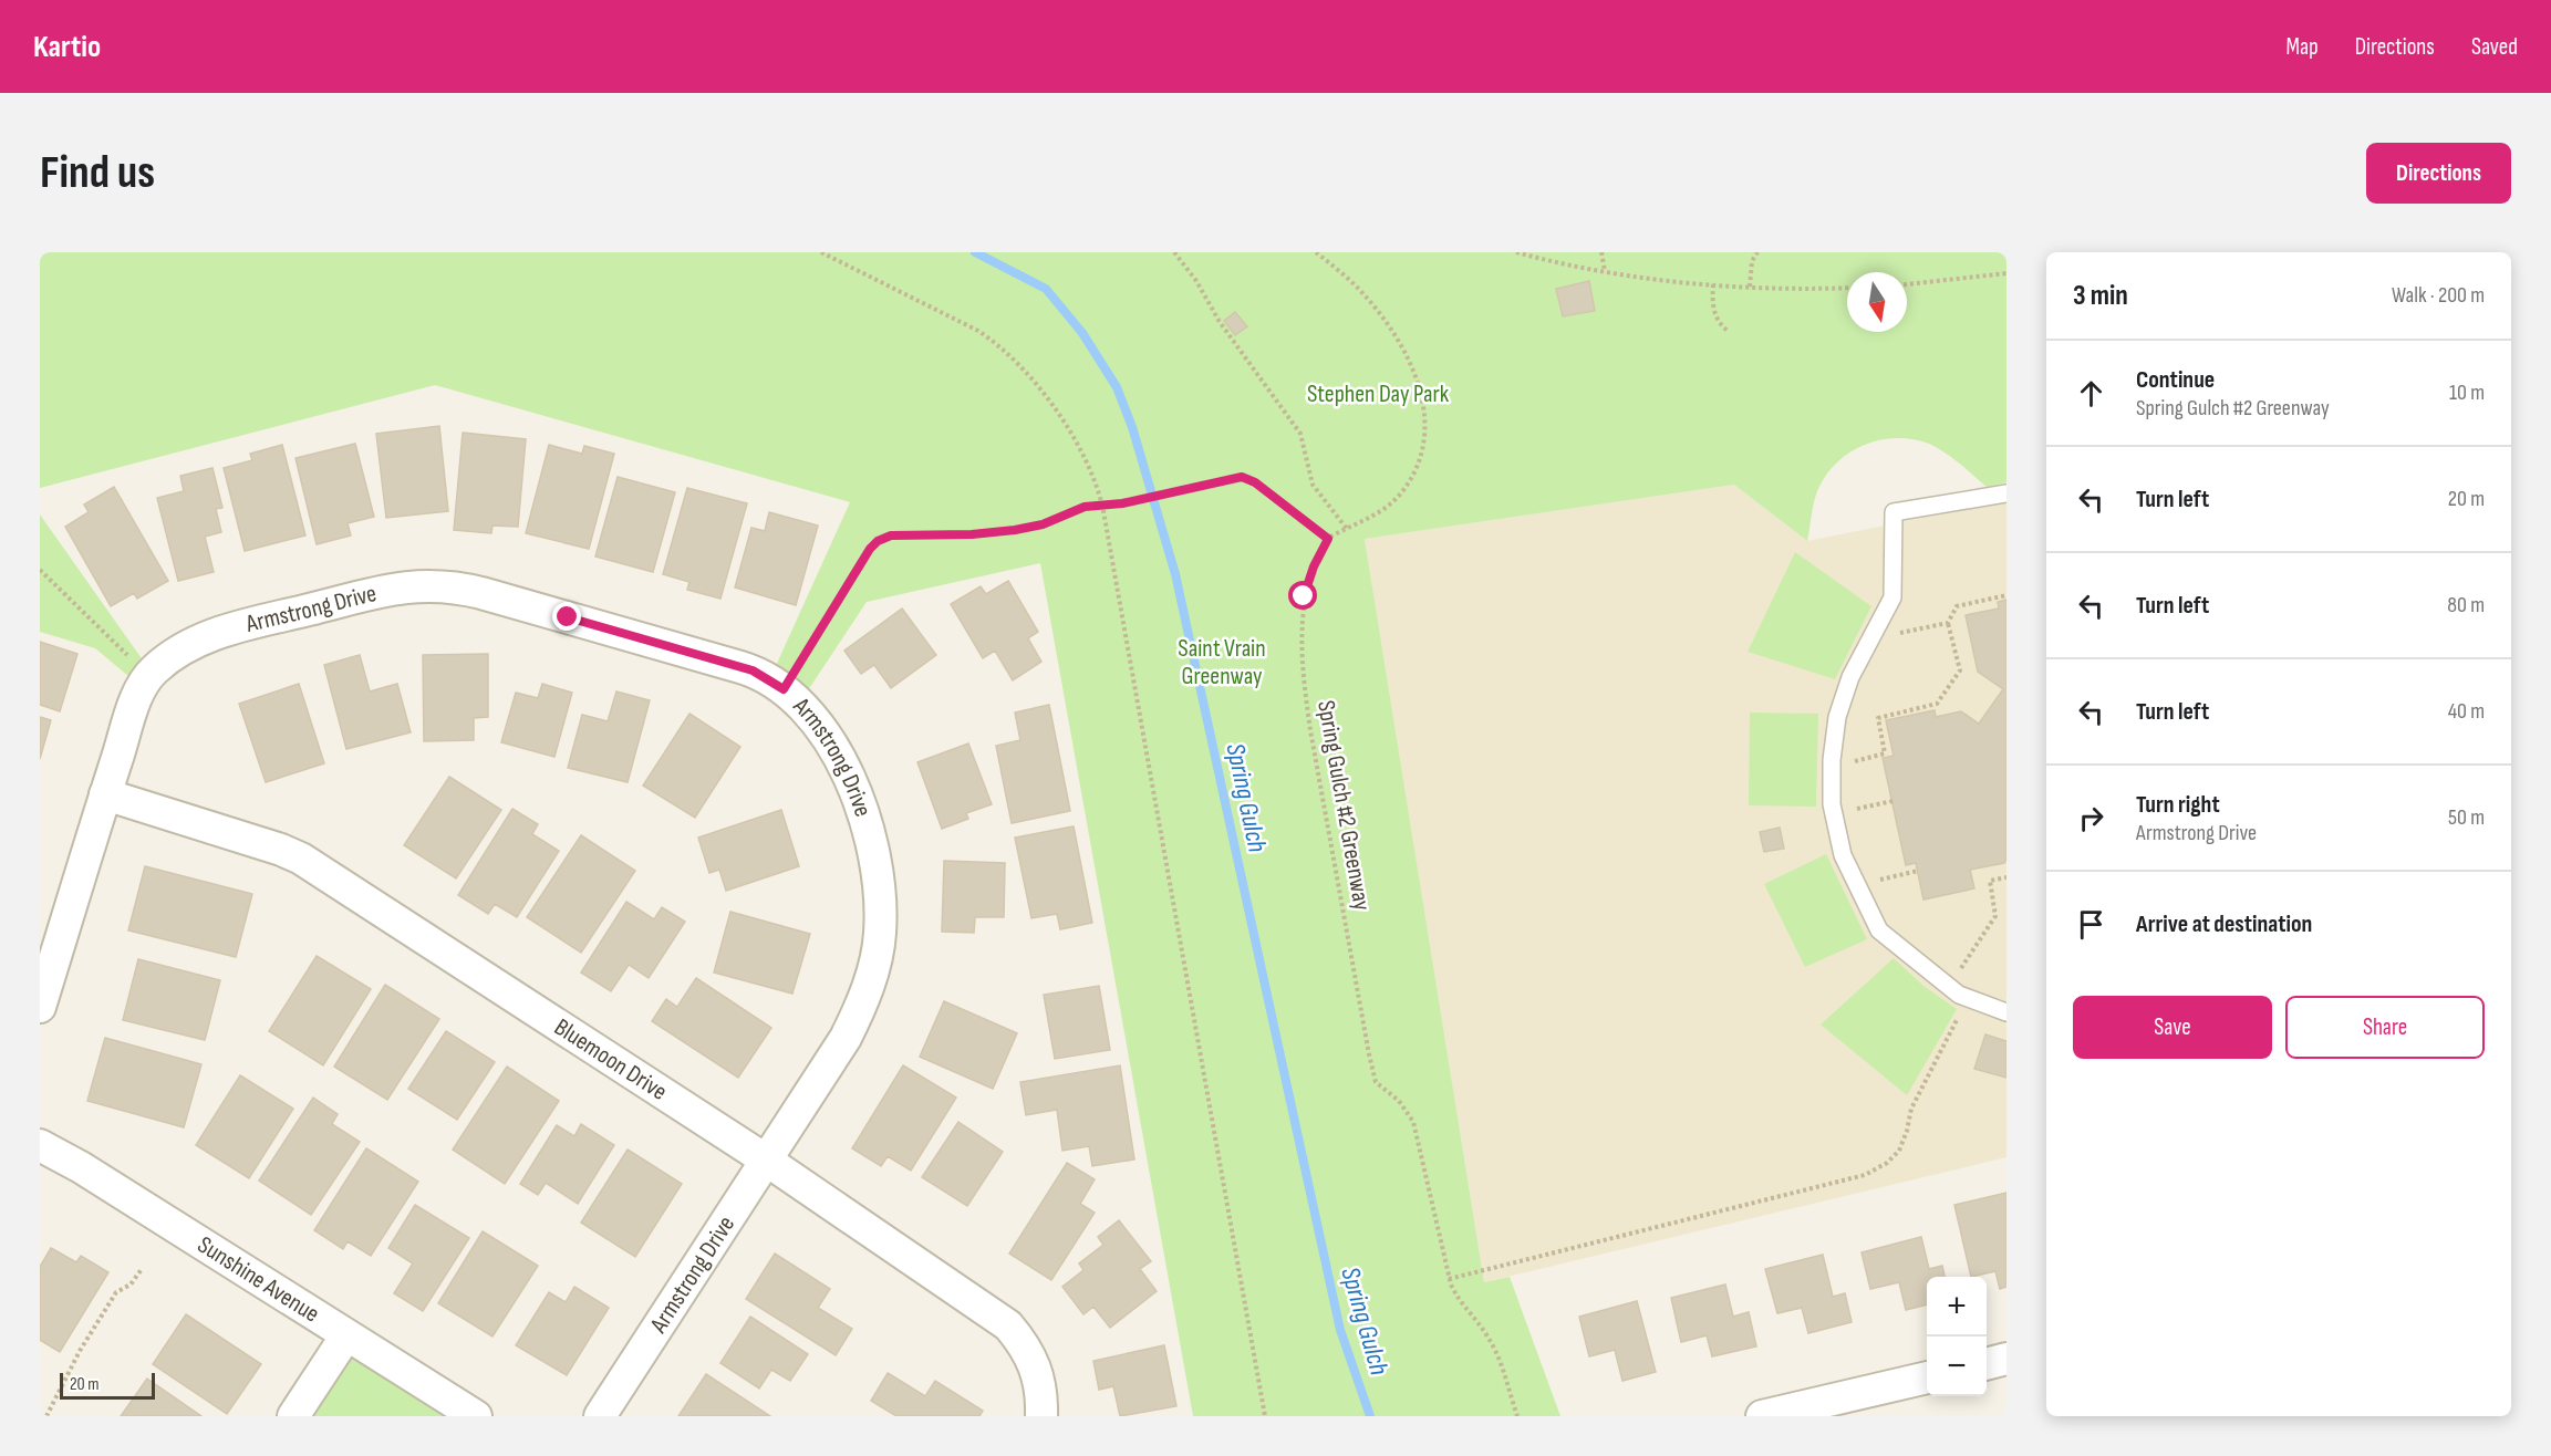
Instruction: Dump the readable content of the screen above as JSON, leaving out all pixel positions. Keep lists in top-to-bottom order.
{
  "streets": {
    "street": ["Armstrong Drive", "Bluemoon Drive", "Sunshine Avenue"],
    "path": ["Spring Gulch #2 Greenway"]
  },
  "crossings": [
    ["Armstrong Drive", "Bluemoon Drive"]
  ],
  "water": ["Spring Gulch"],
  "parks": ["Stephen Day Park", "Saint Vrain Greenway"],
  "scale_bar": "20 m",
  "north": "bottom",
  "page": {
    "header": "Kartio",
    "nav": ["Map", "Directions", "Saved"],
    "buttons": [
      "Directions",
      ["Save", "Share"]
    ],
    "title": "Find us",
    "heading": ["3 min", "Walk · 200 m"],
    "list": [
      ["Continue", "Spring Gulch #2 Greenway", "10 m"],
      ["Turn left", "20 m"],
      ["Turn left", "80 m"],
      ["Turn left", "40 m"],
      ["Turn right", "Armstrong Drive", "50 m"],
      "Arrive at destination"
    ],
    "map_buttons": ["+", "−"],
    "scale": "20 m"
  }
}
